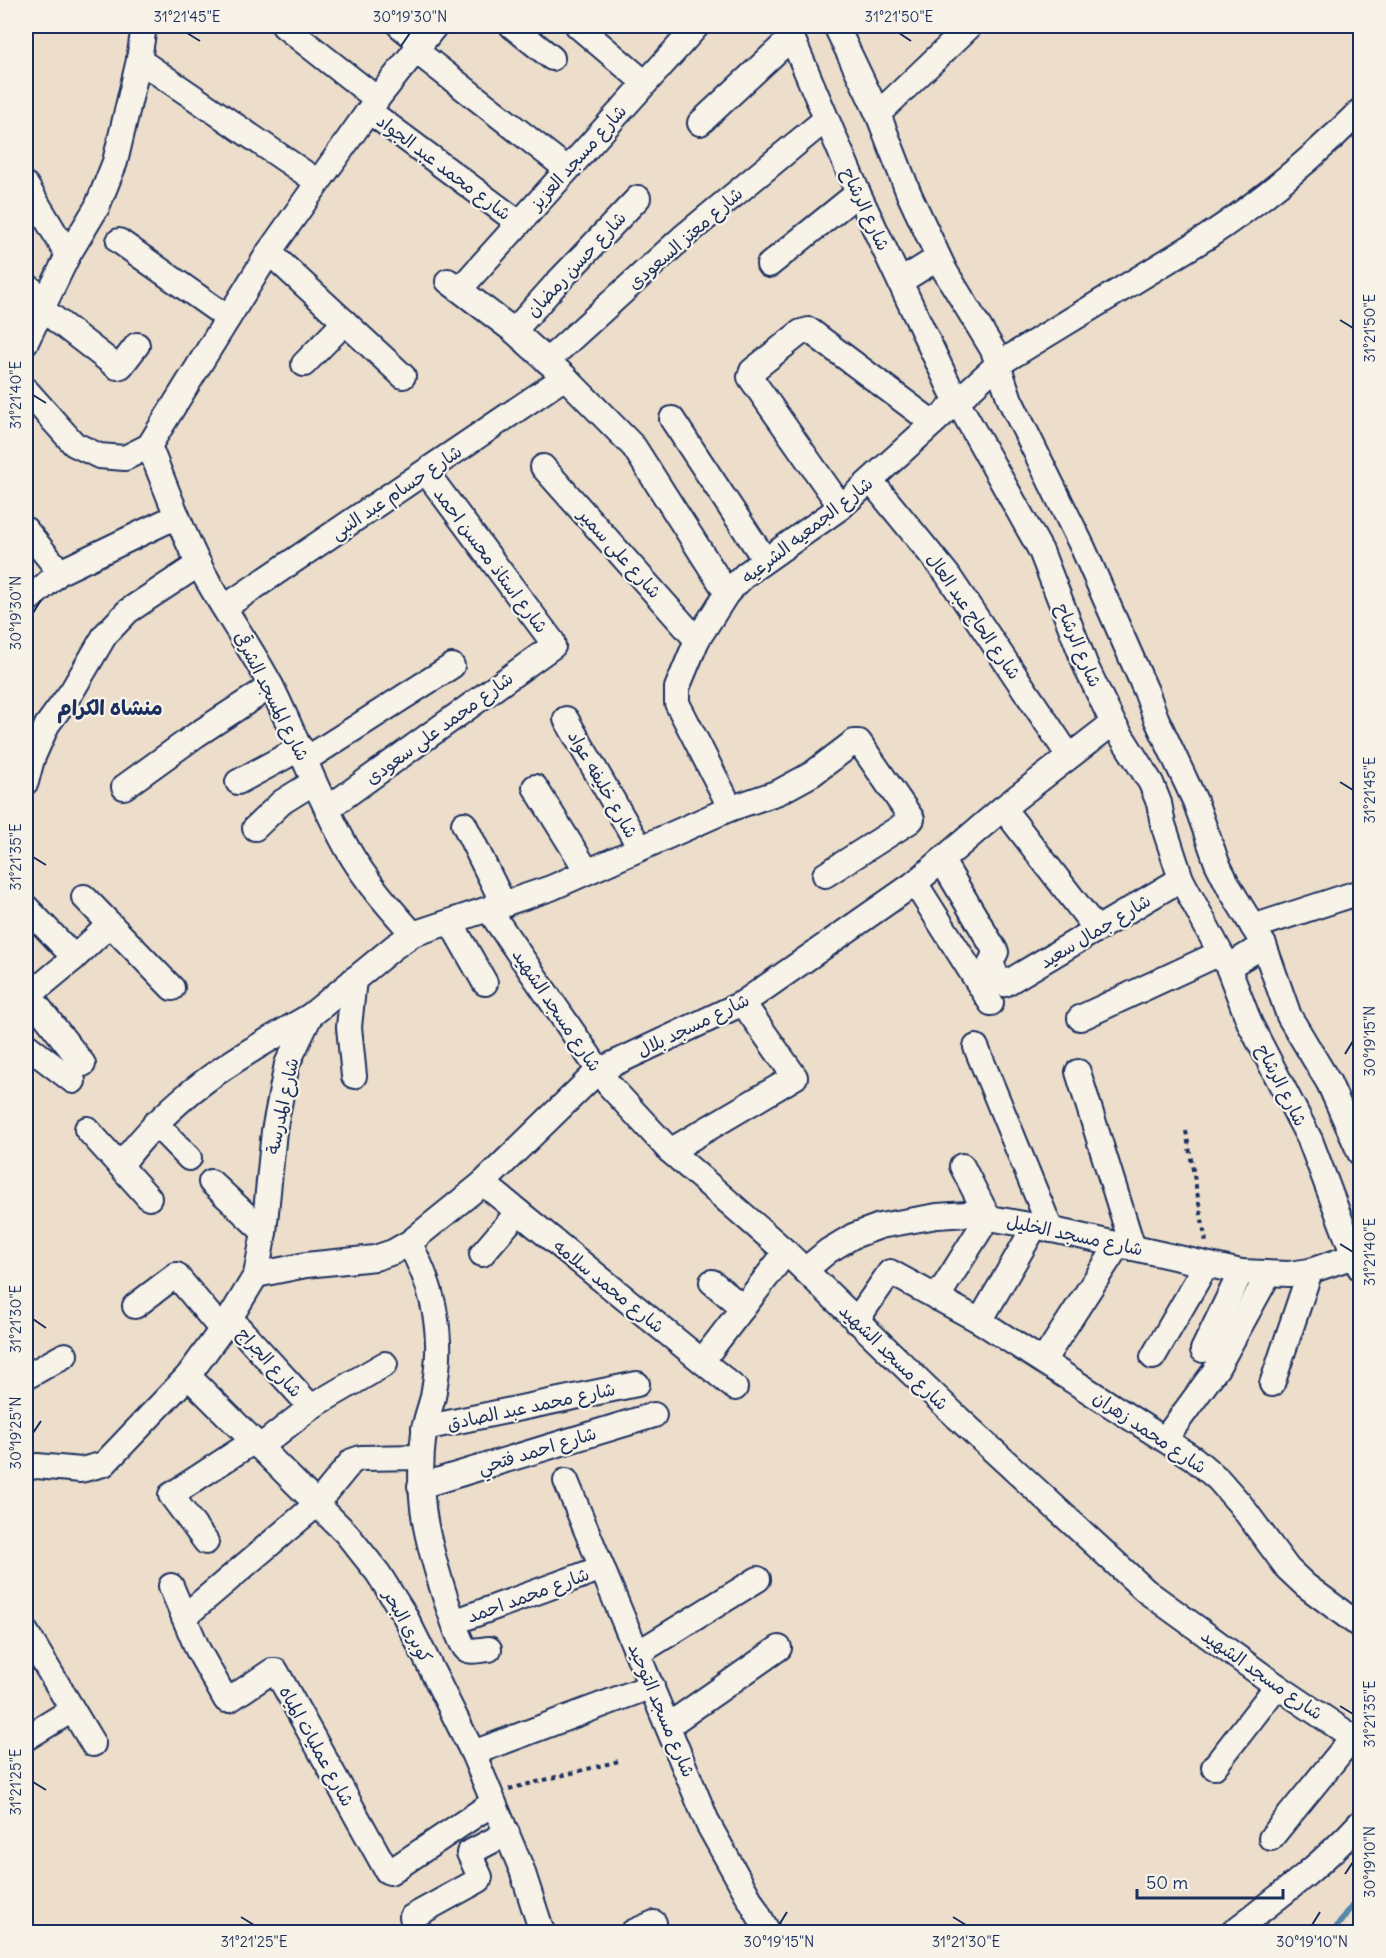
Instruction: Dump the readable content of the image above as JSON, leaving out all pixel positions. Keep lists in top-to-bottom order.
{
  "streets": {
    "street": [
      "شارع مسجد العزيز",
      "شارع محمد عبد الجواد",
      "شارع الرشاح",
      "شارع معتز السعودى",
      "شارع حسن رمضان",
      "شارع حسام عبد النبى",
      "شارع الجمعيه الشرعيه",
      "شارع على سمير",
      "شارع استاذ محسن احمد",
      "شارع الحاج عبد العال",
      "شارع المسجد الشرقى",
      "شارع محمد على سعودى",
      "شارع خليفه عواد",
      "شارع جمال سعيد",
      "شارع مسجد الشهيد",
      "شارع مسجد بلال",
      "شارع المدرسة",
      "شارع مسجد الخليل",
      "شارع محمد سلامه",
      "شارع الجراج",
      "شارع محمد عبد الصادق",
      "شارع محمد زهران",
      "شارع احمد فتحي",
      "شارع محمد احمد",
      "كوبرى البحر",
      "شارع مسجد التوحيد",
      "شارع عمليات المياه"
    ]
  },
  "crossings": [
    ["شارع مسجد العزيز", "شارع محمد عبد الجواد"],
    ["شارع مسجد العزيز", "شارع حسن رمضان"],
    ["شارع الرشاح", "شارع معتز السعودى"],
    ["شارع الرشاح", "شارع الجمعيه الشرعيه"],
    ["شارع الرشاح", "شارع جمال سعيد"],
    ["شارع الرشاح", "شارع مسجد بلال"],
    ["شارع الرشاح", "شارع مسجد الخليل"],
    ["شارع حسام عبد النبى", "شارع استاذ محسن احمد"],
    ["شارع حسام عبد النبى", "شارع المسجد الشرقى"],
    ["شارع الجمعيه الشرعيه", "شارع على سمير"],
    ["شارع الجمعيه الشرعيه", "شارع الحاج عبد العال"],
    ["شارع الجمعيه الشرعيه", "شارع المدرسة"],
    ["شارع استاذ محسن احمد", "شارع محمد على سعودى"],
    ["شارع الحاج عبد العال", "شارع مسجد بلال"],
    ["شارع المسجد الشرقى", "شارع محمد على سعودى"],
    ["شارع المسجد الشرقى", "شارع المدرسة"],
    ["شارع خليفه عواد", "شارع المدرسة"],
    ["شارع جمال سعيد", "شارع مسجد بلال"],
    ["شارع مسجد الشهيد", "شارع مسجد بلال"],
    ["شارع مسجد الشهيد", "شارع المدرسة"],
    ["شارع مسجد الشهيد", "شارع مسجد الخليل"],
    ["شارع مسجد الشهيد", "شارع محمد زهران"],
    ["شارع مسجد بلال", "شارع المدرسة"],
    ["شارع مسجد بلال", "شارع محمد سلامه"],
    ["شارع المدرسة", "شارع الجراج"],
    ["شارع المدرسة", "كوبرى البحر"],
    ["شارع محمد احمد", "شارع مسجد التوحيد"],
    ["كوبرى البحر", "شارع عمليات المياه"]
  ],
  "districts": ["منشاه الكرام"],
  "scale_bar": "50 m",
  "coordinates": [
    "31°21'45\"E",
    "30°19'30\"N",
    "31°21'50\"E",
    "31°21'40\"E",
    "31°21'35\"E",
    "30°19'15\"N",
    "31°21'30\"E",
    "30°19'25\"N",
    "31°21'25\"E",
    "30°19'10\"N"
  ]
}
